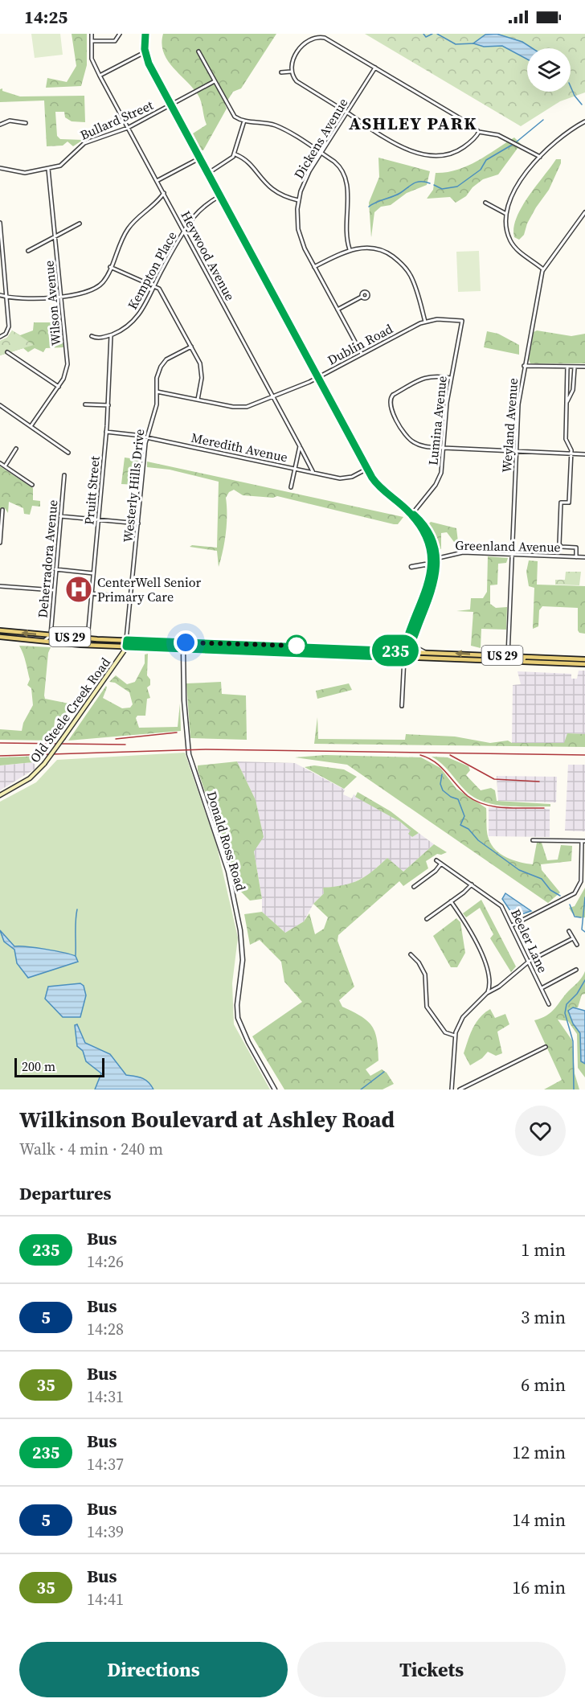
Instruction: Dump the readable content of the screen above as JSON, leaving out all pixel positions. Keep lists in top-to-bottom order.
{
  "streets": {
    "main road": ["Westerly Hills Drive", "US 29", "Old Steele Creek Road"],
    "street": [
      "Bullard Street",
      "Dickens Avenue",
      "Heywood Avenue",
      "Kempton Place",
      "Wilson Avenue",
      "Dublin Road",
      "Lumina Avenue",
      "Weyland Avenue",
      "Meredith Avenue",
      "Pruitt Street",
      "Greenland Avenue",
      "Deherradora Avenue",
      "Donald Ross Road",
      "Beeler Lane"
    ]
  },
  "crossings": [
    ["Bullard Street", "Heywood Avenue"],
    ["Bullard Street", "Wilson Avenue"],
    ["Dickens Avenue", "Dublin Road"],
    ["Heywood Avenue", "Kempton Place"],
    ["Heywood Avenue", "Dublin Road"],
    ["Heywood Avenue", "Meredith Avenue"],
    ["Kempton Place", "Pruitt Street"],
    ["Dublin Road", "Lumina Avenue"],
    ["Dublin Road", "Westerly Hills Drive"],
    ["Weyland Avenue", "Greenland Avenue"],
    ["Weyland Avenue", "US 29"],
    ["Meredith Avenue", "Westerly Hills Drive"],
    ["Meredith Avenue", "Pruitt Street"],
    ["Westerly Hills Drive", "US 29"],
    ["Westerly Hills Drive", "Old Steele Creek Road"],
    ["Pruitt Street", "US 29"],
    ["Deherradora Avenue", "US 29"],
    ["US 29", "Old Steele Creek Road"],
    ["US 29", "Donald Ross Road"]
  ],
  "districts": ["ASHLEY PARK"],
  "places": {
    "hospital": ["CenterWell Senior Primary Care"]
  },
  "lines": ["bus line 235"],
  "scale_bar": "200 m",
  "page": {
    "status": "14:25",
    "on_map": "235",
    "scale": "200 m",
    "heading": [
      ["Wilkinson Boulevard at Ashley Road", "Walk · 4 min · 240 m"],
      "Departures"
    ],
    "list": [
      {
        "mark": "235",
        "name": "Bus",
        "note": "14:26",
        "value": "1 min"
      },
      {
        "mark": "5",
        "name": "Bus",
        "note": "14:28",
        "value": "3 min"
      },
      {
        "mark": "35",
        "name": "Bus",
        "note": "14:31",
        "value": "6 min"
      },
      {
        "mark": "235",
        "name": "Bus",
        "note": "14:37",
        "value": "12 min"
      },
      {
        "mark": "5",
        "name": "Bus",
        "note": "14:39",
        "value": "14 min"
      },
      {
        "mark": "35",
        "name": "Bus",
        "note": "14:41",
        "value": "16 min"
      }
    ],
    "buttons": ["Directions", "Tickets"]
  }
}
